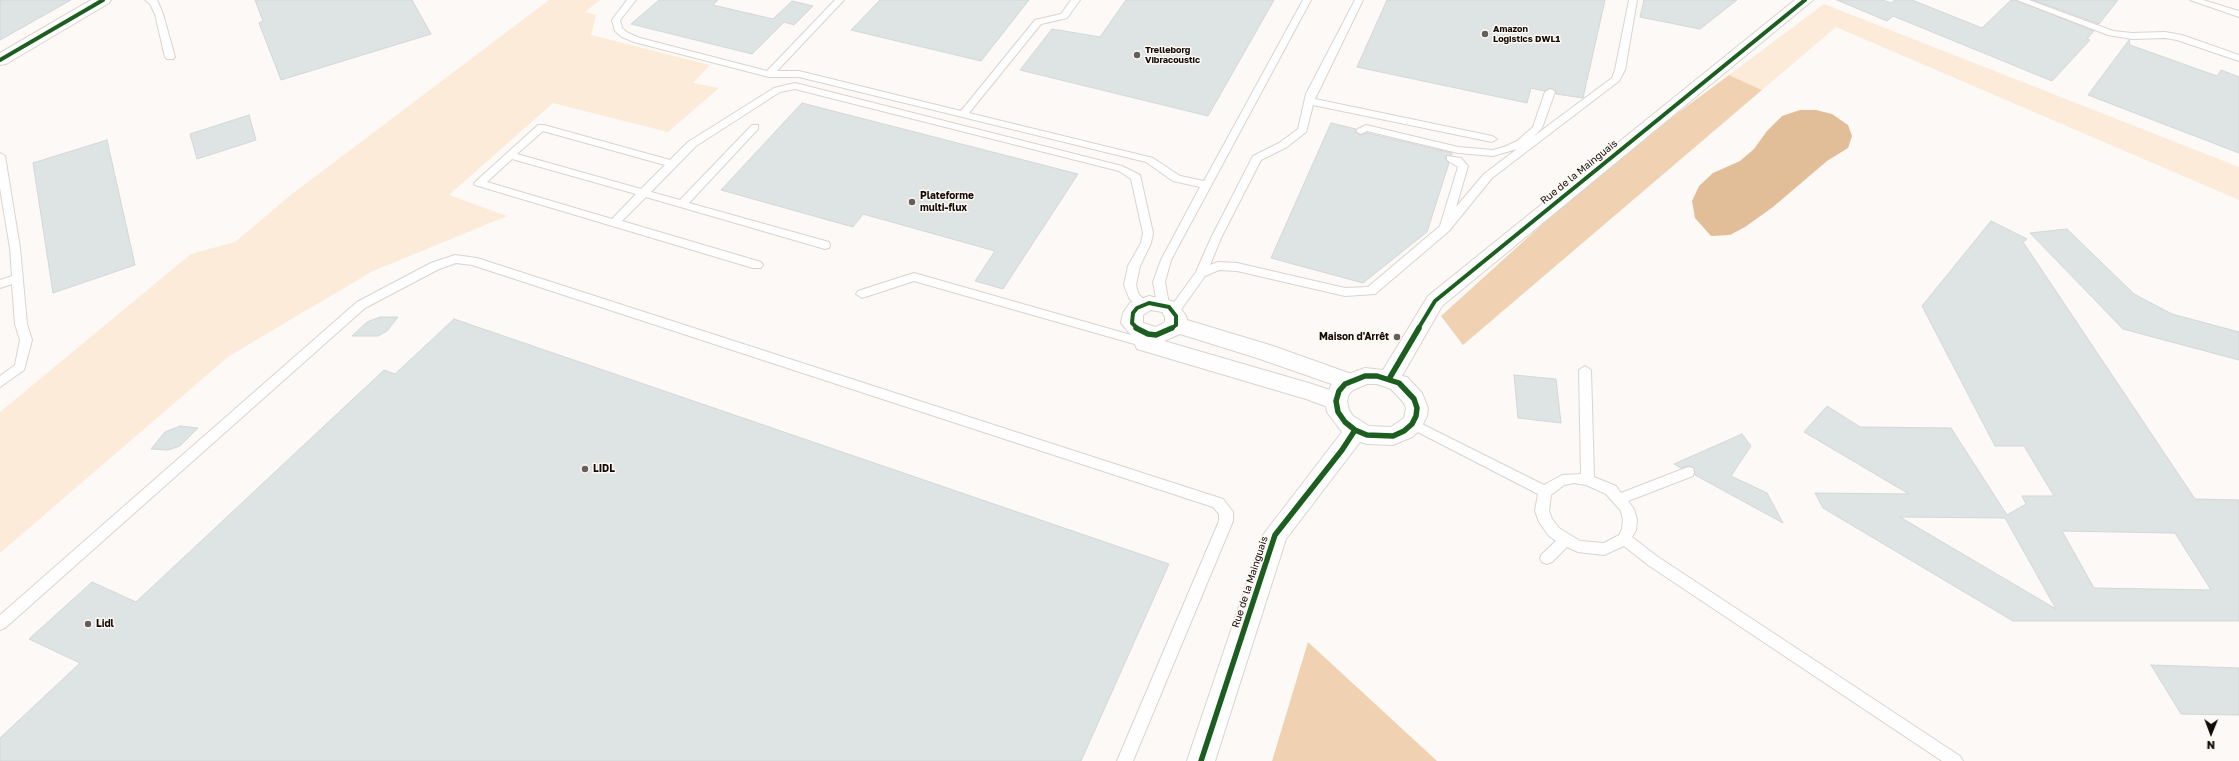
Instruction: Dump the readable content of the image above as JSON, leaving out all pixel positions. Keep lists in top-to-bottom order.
{
  "streets": {
    "street": ["Rue de la Mainguais"]
  },
  "places": [
    "Amazon Logistics DWL1",
    "Trelleborg Vibracoustic",
    "Plateforme multi-flux",
    "Maison d'Arrêt",
    "LIDL",
    "Lidl"
  ],
  "north": "bottom"
}
